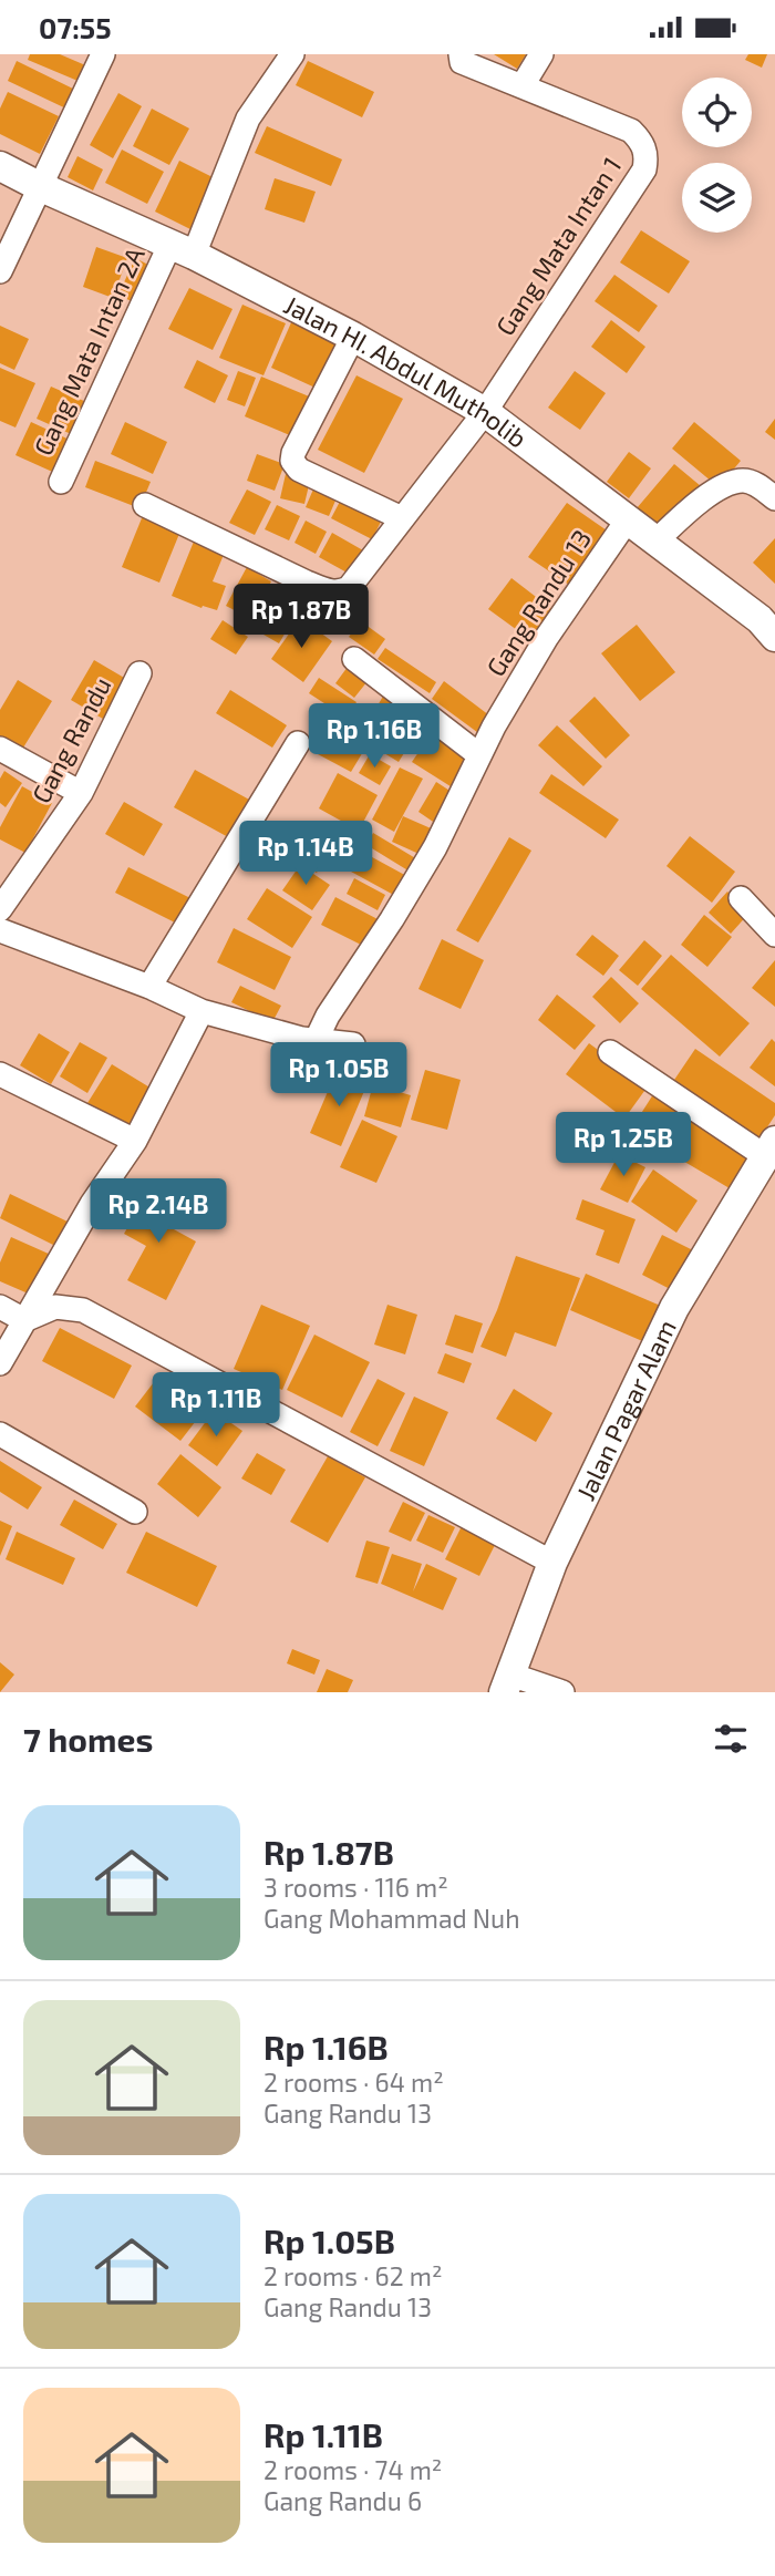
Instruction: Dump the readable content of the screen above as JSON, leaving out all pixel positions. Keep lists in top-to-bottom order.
{
  "streets": {
    "street": [
      "Gang Mata Intan 1",
      "Gang Mata Intan 2A",
      "Jalan HI. Abdul Mutholib",
      "Gang Randu 13",
      "Gang Randu",
      "Jalan Pagar Alam"
    ]
  },
  "crossings": [
    ["Gang Mata Intan 1", "Jalan HI. Abdul Mutholib"],
    ["Gang Mata Intan 2A", "Jalan HI. Abdul Mutholib"],
    ["Jalan HI. Abdul Mutholib", "Gang Randu 13"]
  ],
  "page": {
    "status": "07:55",
    "price": [
      "Rp 1.87B",
      "Rp 1.16B",
      "Rp 1.14B",
      "Rp 1.05B",
      "Rp 1.25B",
      "Rp 2.14B",
      "Rp 1.11B"
    ],
    "heading": "7 homes",
    "list": [
      {
        "name": "Rp 1.87B",
        "note": "3 rooms · 116 m² · Gang Mohammad Nuh"
      },
      {
        "name": "Rp 1.16B",
        "note": "2 rooms · 64 m² · Gang Randu 13"
      },
      {
        "name": "Rp 1.05B",
        "note": "2 rooms · 62 m² · Gang Randu 13"
      },
      {
        "name": "Rp 1.11B",
        "note": "2 rooms · 74 m² · Gang Randu 6"
      }
    ]
  }
}
